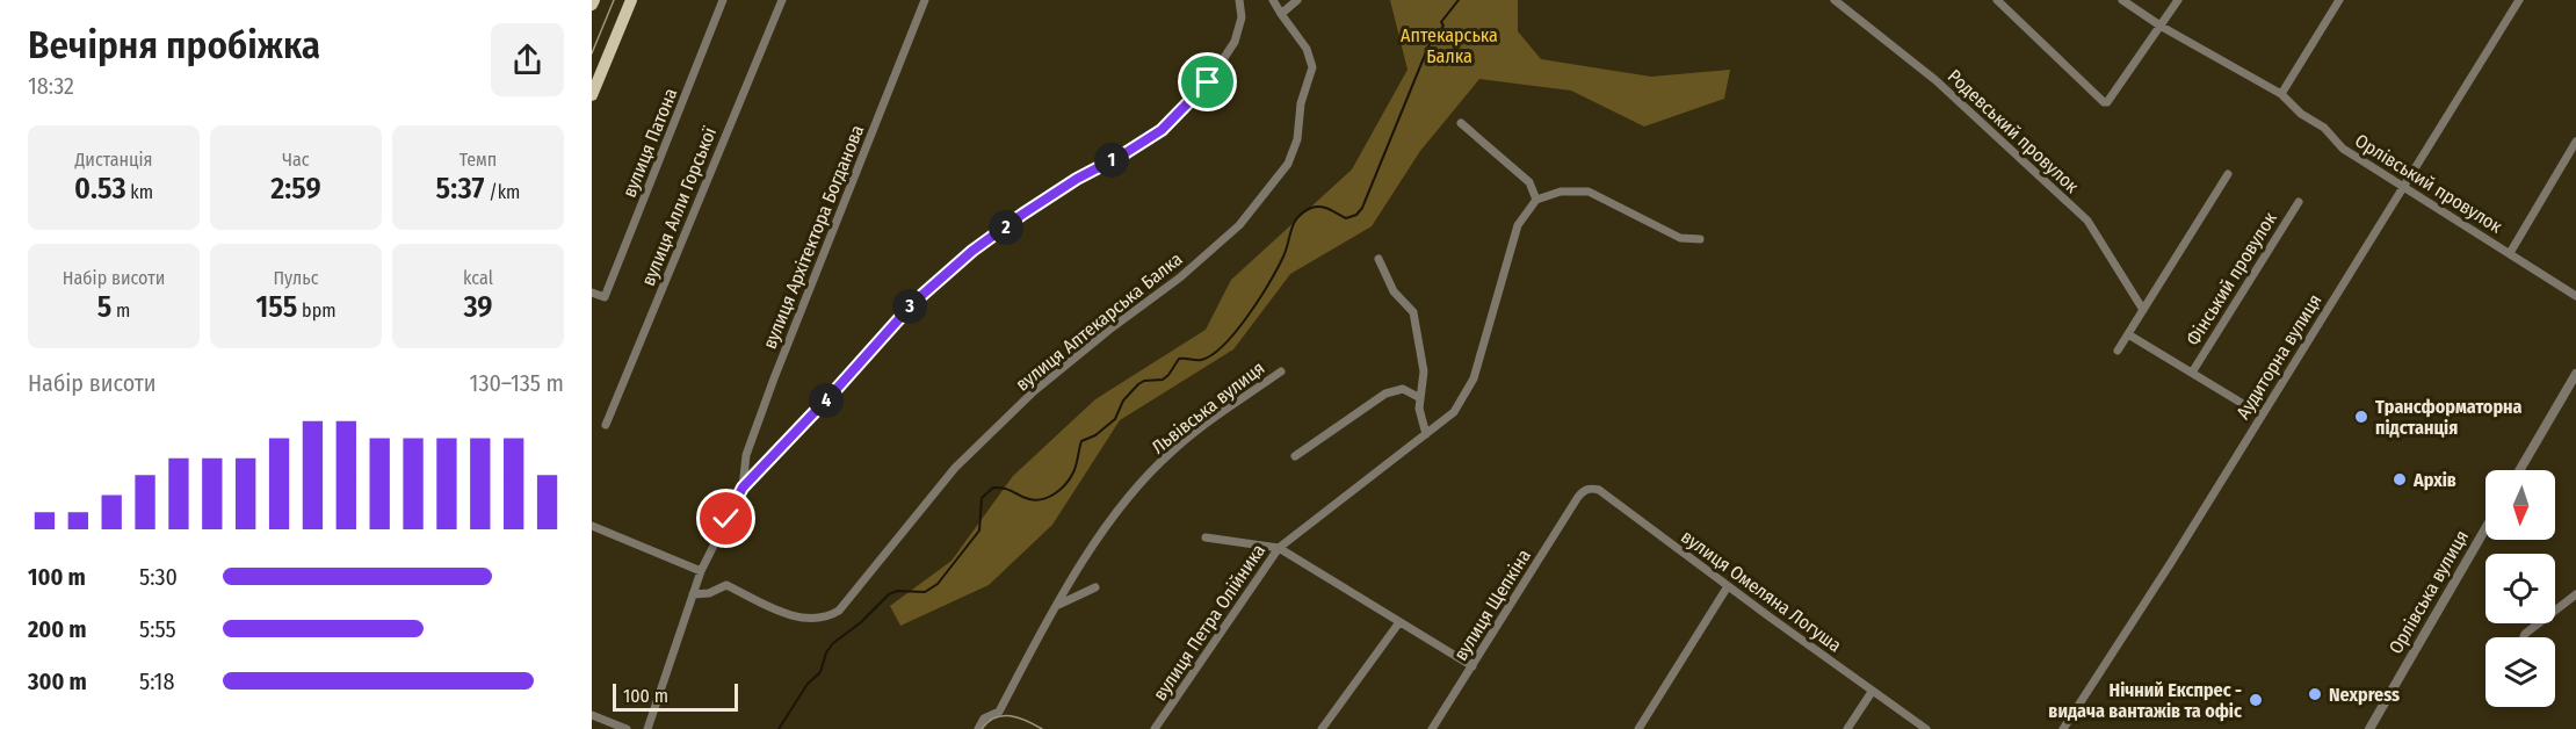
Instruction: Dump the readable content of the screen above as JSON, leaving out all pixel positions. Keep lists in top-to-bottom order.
{
  "streets": {
    "street": [
      "Родевський провулок",
      "вулиця Патона",
      "Орлівський провулок",
      "вулиця Алли Горської",
      "вулиця Архітектора Богданова",
      "Фінський провулок",
      "вулиця Аптекарська Балка",
      "Аудиторна вулиця",
      "Львівська вулиця",
      "вулиця Омеляна Логуша",
      "Орлівська вулиця",
      "вулиця Щепкіна",
      "вулиця Петра Олійника"
    ]
  },
  "crossings": [
    ["Орлівський провулок", "Аудиторна вулиця"],
    ["Фінський провулок", "Аудиторна вулиця"],
    ["вулиця Омеляна Логуша", "вулиця Щепкіна"]
  ],
  "parks": ["Аптекарська Балка"],
  "places": [
    "Трансформаторна підстанція",
    "Архів",
    "Nexpress",
    "Нічний Експрес - видача вантажів та офіс"
  ],
  "scale_bar": "100 m",
  "north": "bottom",
  "page": {
    "heading": ["Вечірня пробіжка", "18:32"],
    "stats": [
      ["Дистанція", "0.53 km"],
      ["Час", "2:59"],
      ["Темп", "5:37 /km"],
      ["Набір висоти", "5 m"],
      ["Пульс", "155 bpm"],
      ["kcal", "39"]
    ],
    "pins": [
      "1",
      "2",
      "3",
      "4"
    ],
    "chart": ["Набір висоти", "130–135 m"],
    "list": [
      {
        "name": "100 m",
        "note": "5:30"
      },
      {
        "name": "200 m",
        "note": "5:55"
      },
      {
        "name": "300 m",
        "note": "5:18"
      }
    ],
    "scale": "100 m"
  }
}
